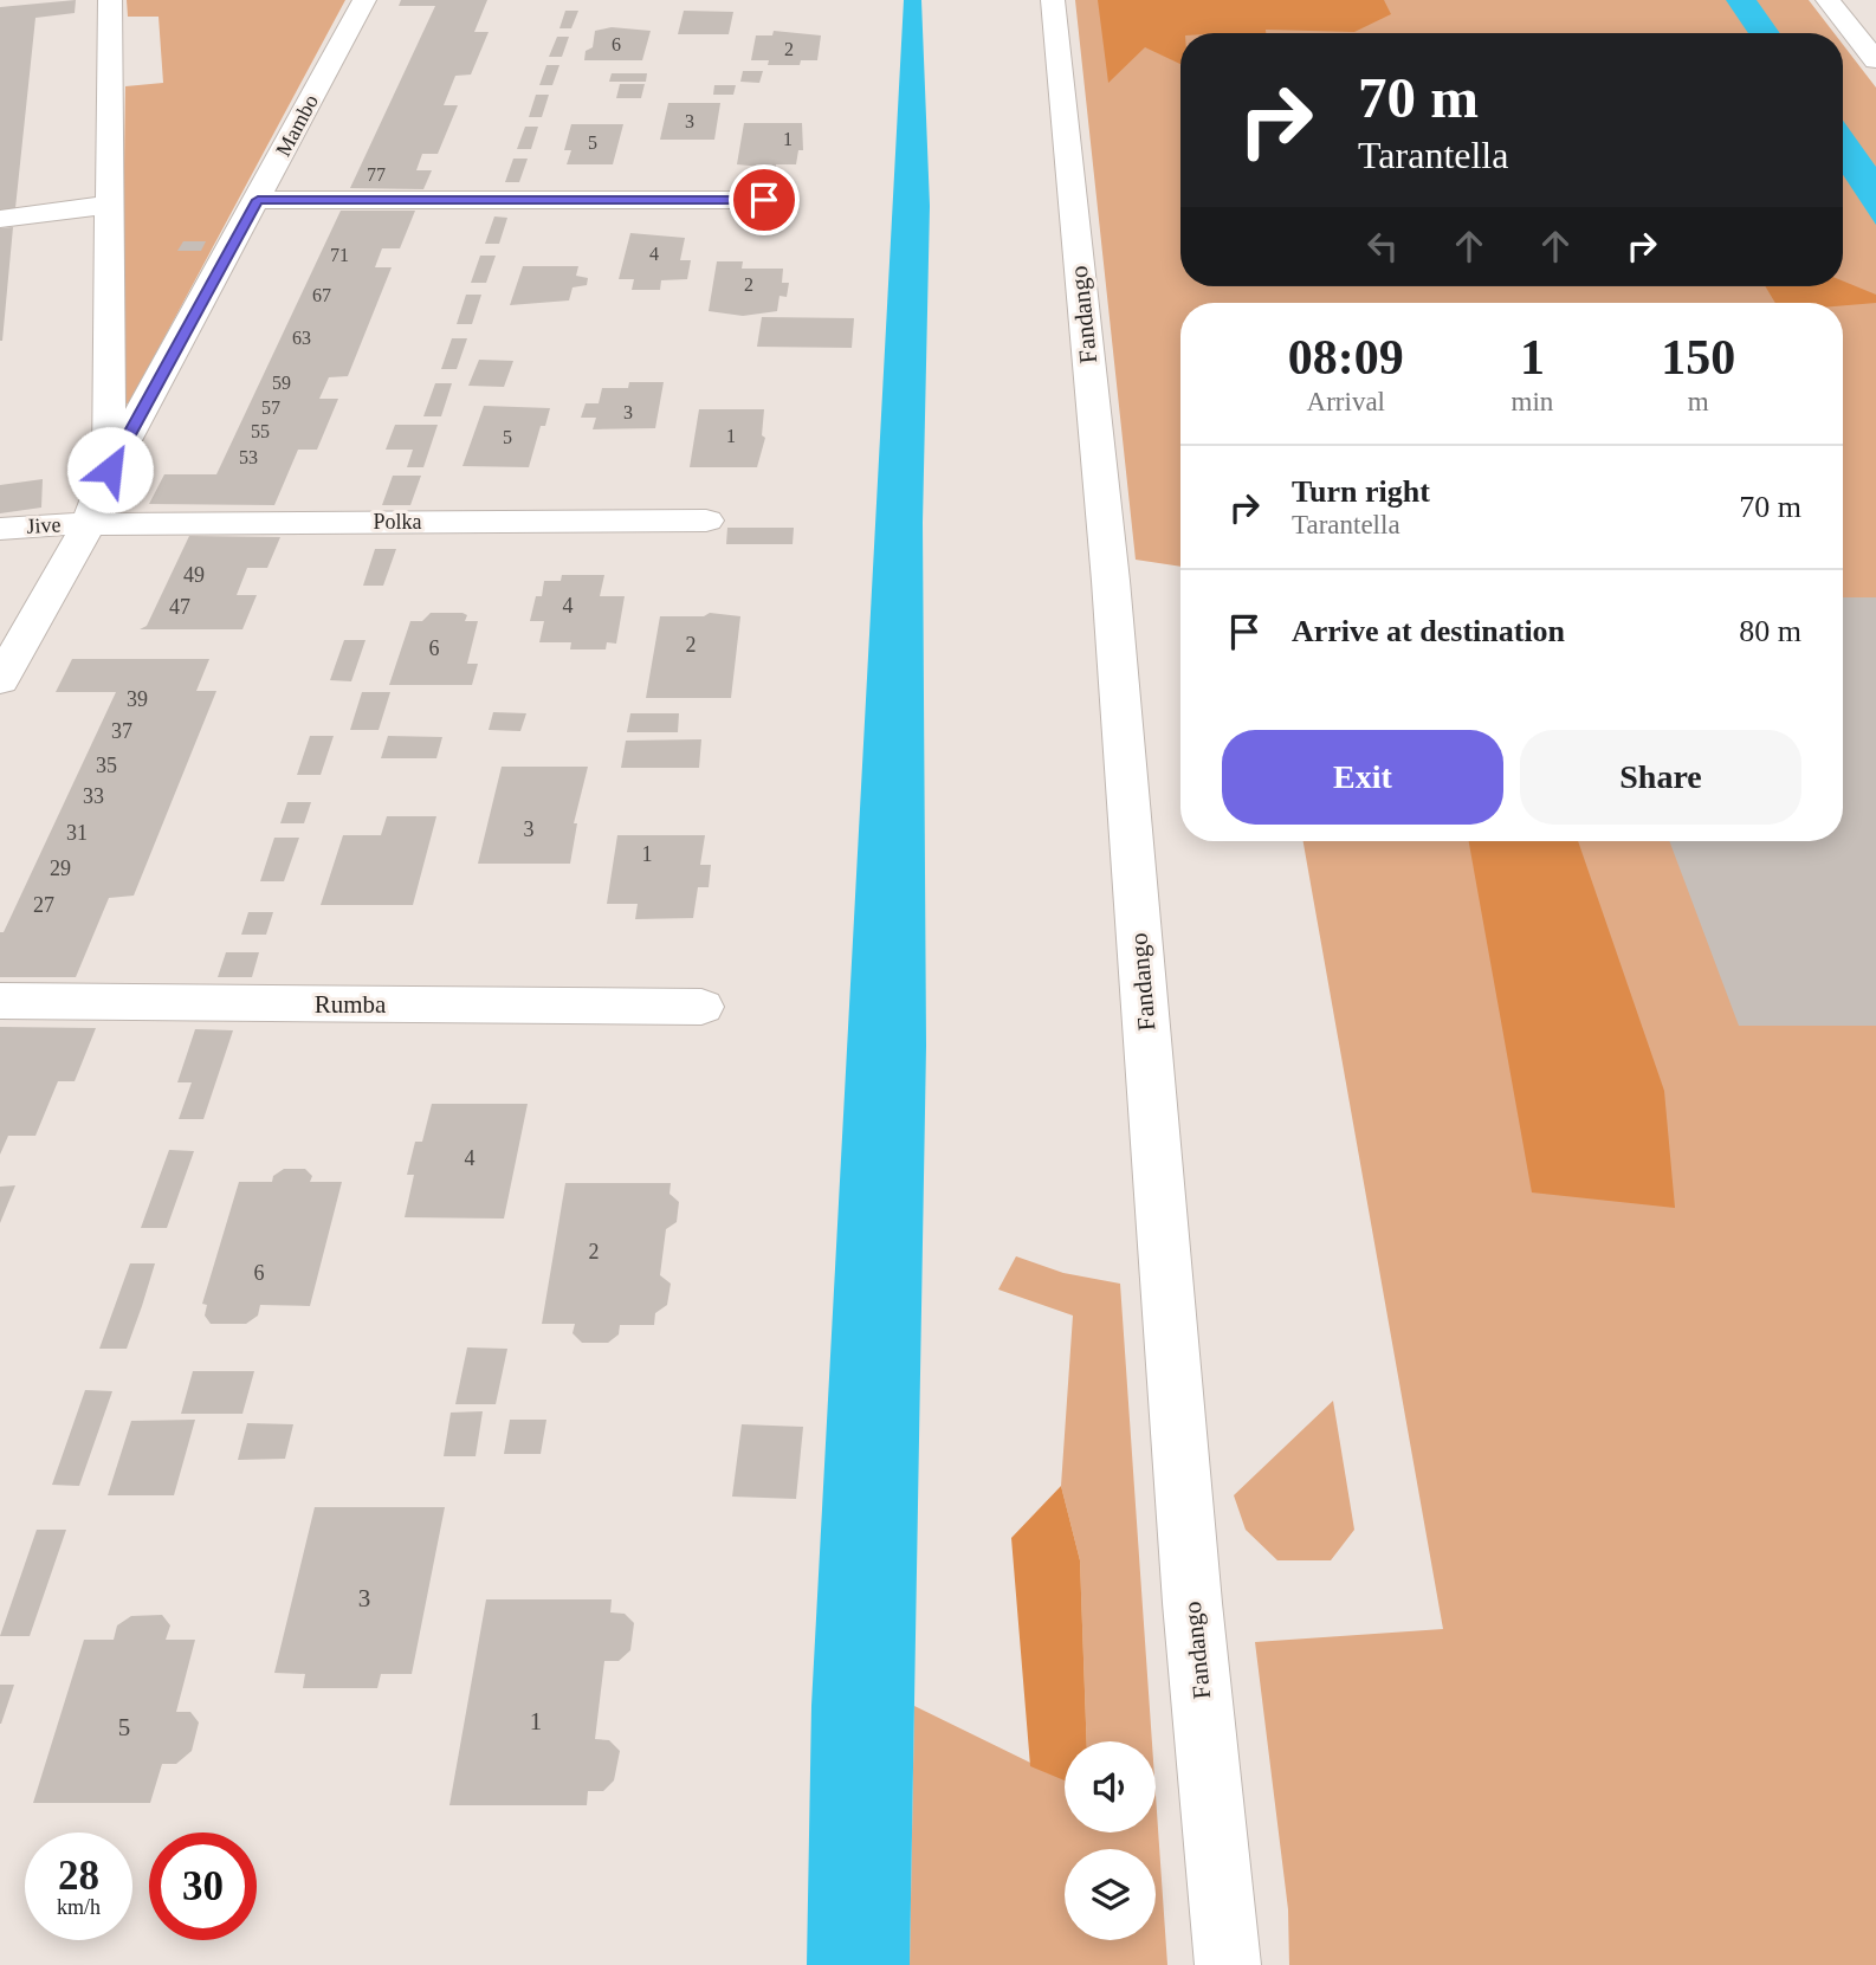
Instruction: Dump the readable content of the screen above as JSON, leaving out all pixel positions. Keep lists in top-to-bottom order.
{
  "streets": {
    "street": [
      "Mambo",
      "Fandango",
      "Polka",
      "Jive",
      "Rumba"
    ]
  },
  "crossings": [
    ["Mambo", "Polka"],
    ["Mambo", "Jive"],
    ["Polka", "Jive"]
  ],
  "house_numbers": [
    "6",
    "2",
    "3",
    "1",
    "5",
    "77",
    "4",
    "71",
    "2",
    "67",
    "63",
    "59",
    "57",
    "3",
    "55",
    "1",
    "5",
    "53",
    "49",
    "4",
    "47",
    "2",
    "6",
    "39",
    "37",
    "35",
    "33",
    "3",
    "31",
    "1",
    "29",
    "27",
    "4",
    "2",
    "6",
    "3",
    "1",
    "5"
  ],
  "page": {
    "turn": ["70 m", "Tarantella"],
    "eta": [
      "08:09",
      "Arrival",
      "1",
      "min",
      "150",
      "m"
    ],
    "list": [
      {
        "name": "Turn right",
        "note": "Tarantella",
        "value": "70 m"
      },
      {
        "name": "Arrive at destination",
        "value": "80 m"
      }
    ],
    "buttons": ["Exit", "Share"],
    "speed": "28 km/h",
    "limit": "30"
  }
}
